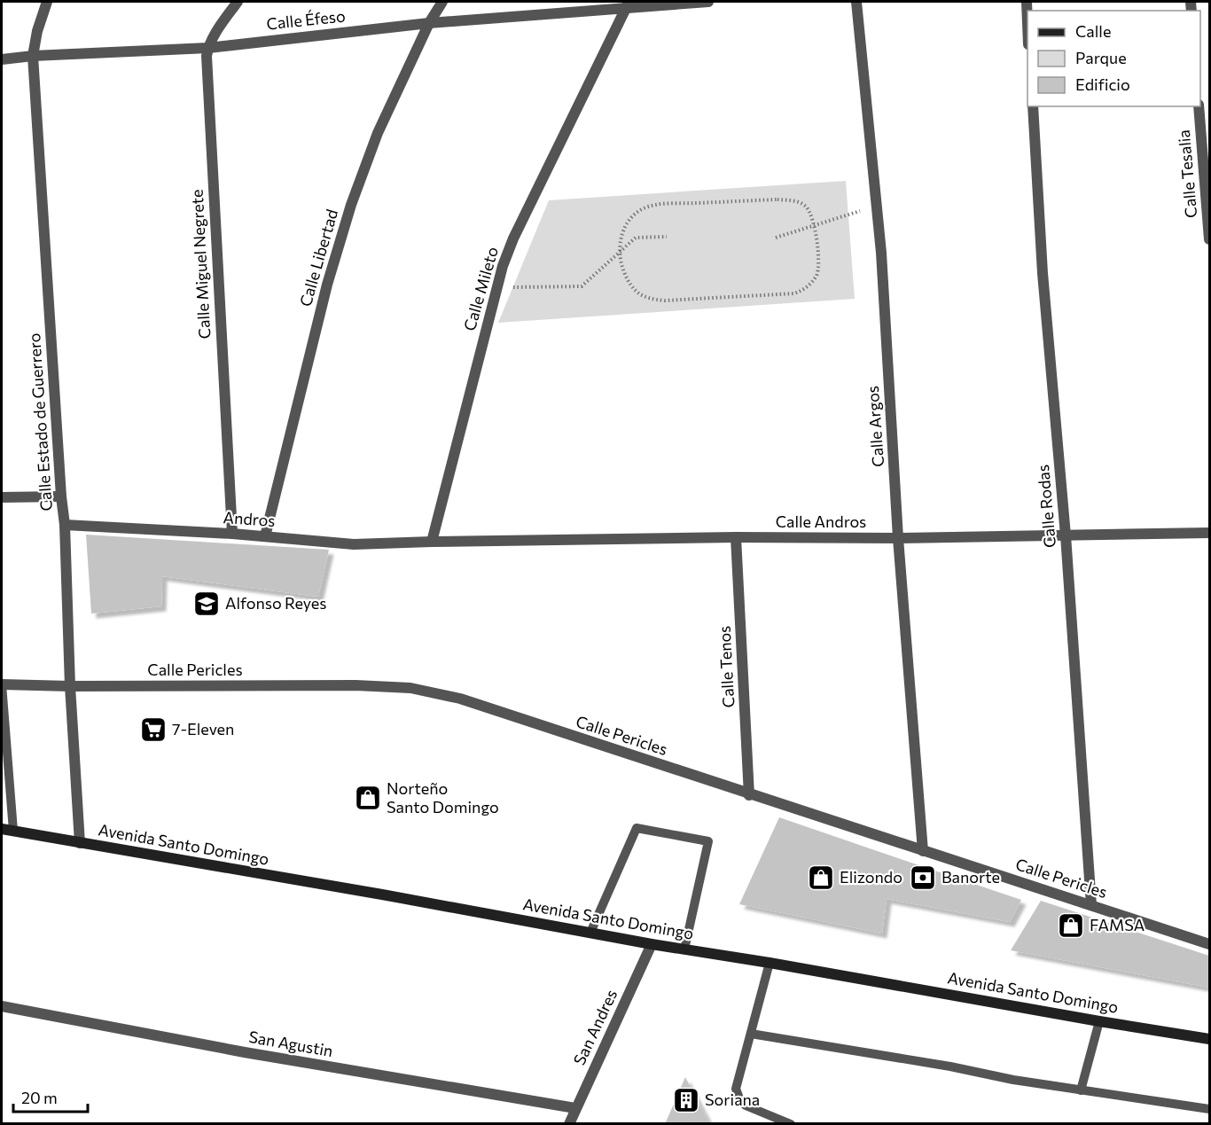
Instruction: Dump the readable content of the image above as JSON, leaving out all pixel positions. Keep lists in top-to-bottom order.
{
  "streets": {
    "main road": ["Avenida Santo Domingo"],
    "street": [
      "Calle Éfeso",
      "Calle Tesalia",
      "Calle Libertad",
      "Calle Miguel Negrete",
      "Calle Mileto",
      "Calle Estado de Guerrero",
      "Calle Argos",
      "Calle Rodas",
      "Andros",
      "Calle Andros",
      "Calle Tenos",
      "Calle Pericles",
      "San Andres",
      "San Agustin"
    ]
  },
  "crossings": [
    ["Calle Éfeso", "Calle Libertad"],
    ["Calle Éfeso", "Calle Miguel Negrete"],
    ["Calle Éfeso", "Calle Mileto"],
    ["Calle Éfeso", "Calle Estado de Guerrero"],
    ["Calle Libertad", "Andros"],
    ["Calle Miguel Negrete", "Andros"],
    ["Calle Mileto", "Andros"],
    ["Calle Mileto", "Calle Andros"],
    ["Calle Estado de Guerrero", "Andros"],
    ["Calle Estado de Guerrero", "Calle Pericles"],
    ["Calle Estado de Guerrero", "Avenida Santo Domingo"],
    ["Calle Argos", "Calle Andros"],
    ["Calle Argos", "Calle Pericles"],
    ["Calle Rodas", "Calle Andros"],
    ["Calle Rodas", "Calle Pericles"],
    ["Andros", "Calle Andros"],
    ["Calle Andros", "Calle Tenos"],
    ["Calle Tenos", "Calle Pericles"],
    ["Avenida Santo Domingo", "San Andres"],
    ["San Andres", "San Agustin"]
  ],
  "places": {
    "school or university": ["Alfonso Reyes"],
    "supermarket": ["7-Eleven"],
    "shop": ["Norteño Santo Domingo", "Elizondo", "FAMSA"],
    "bank": ["Banorte"],
    "building": ["Soriana"]
  },
  "legend": ["Calle", "Parque", "Edificio"],
  "scale_bar": "20 m"
}
